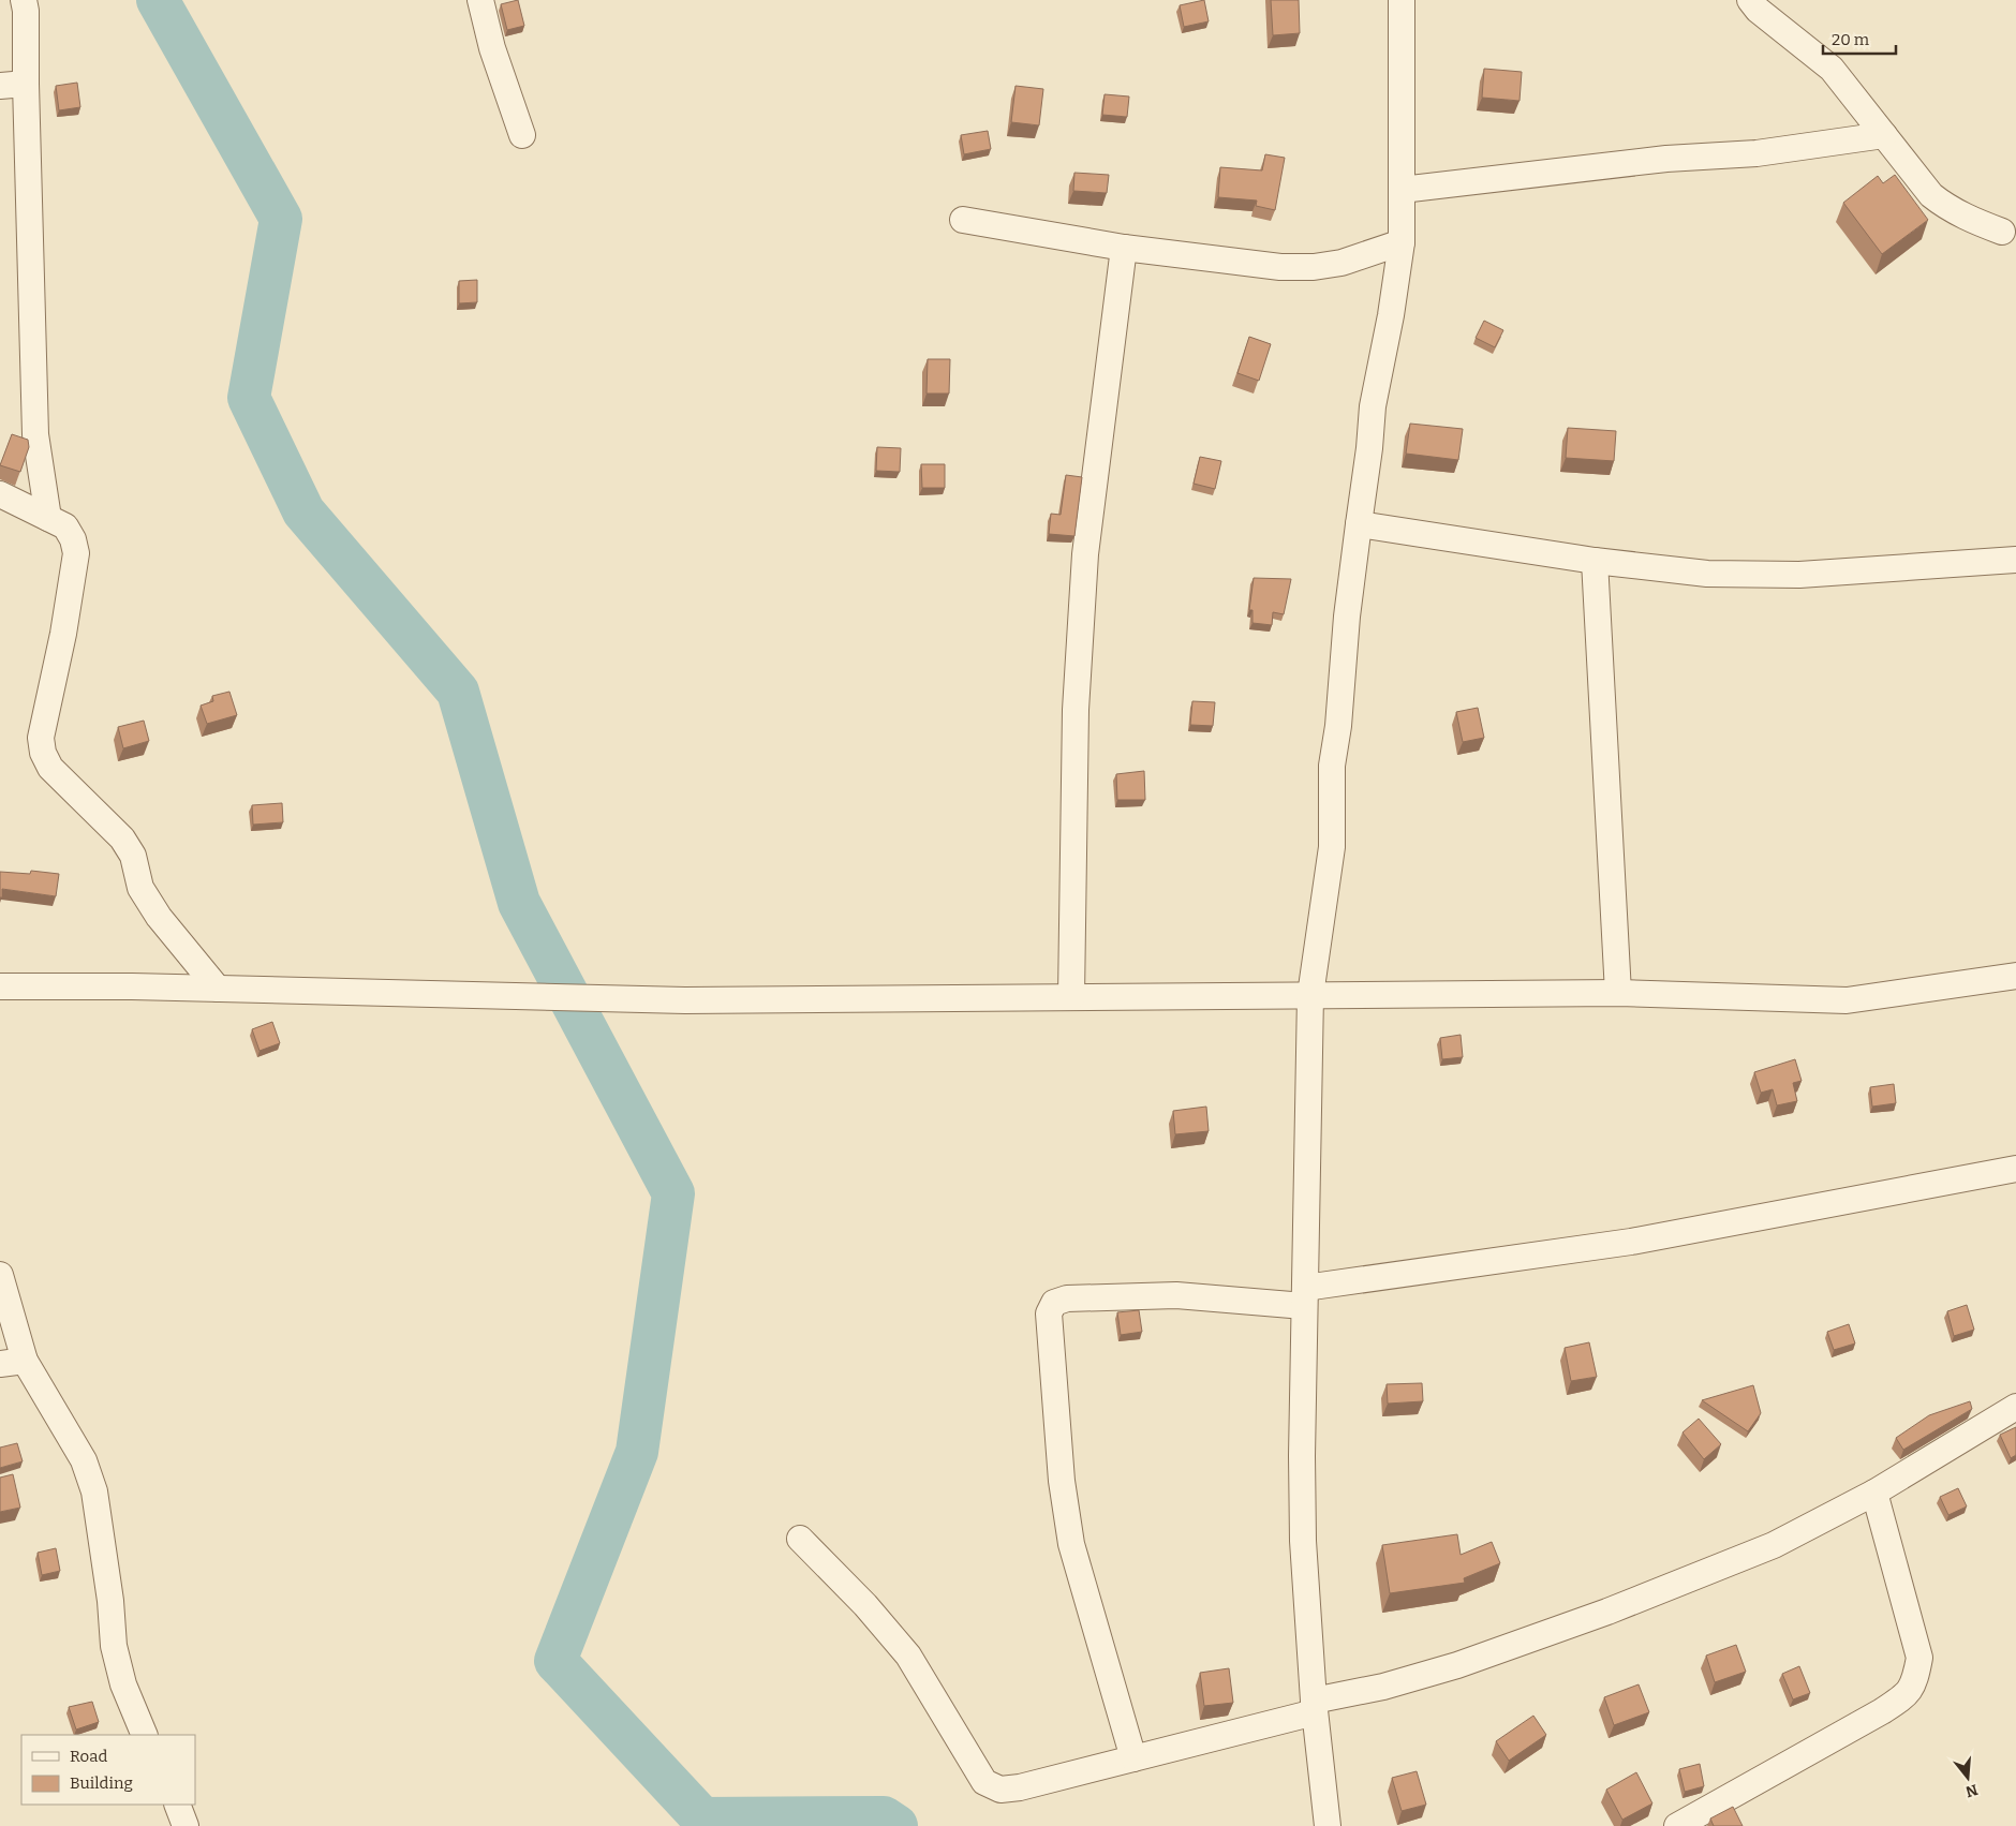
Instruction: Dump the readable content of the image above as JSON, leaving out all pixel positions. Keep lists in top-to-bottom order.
{
  "legend": ["Road", "Building"],
  "scale_bar": "20 m",
  "north": "bottom"
}
